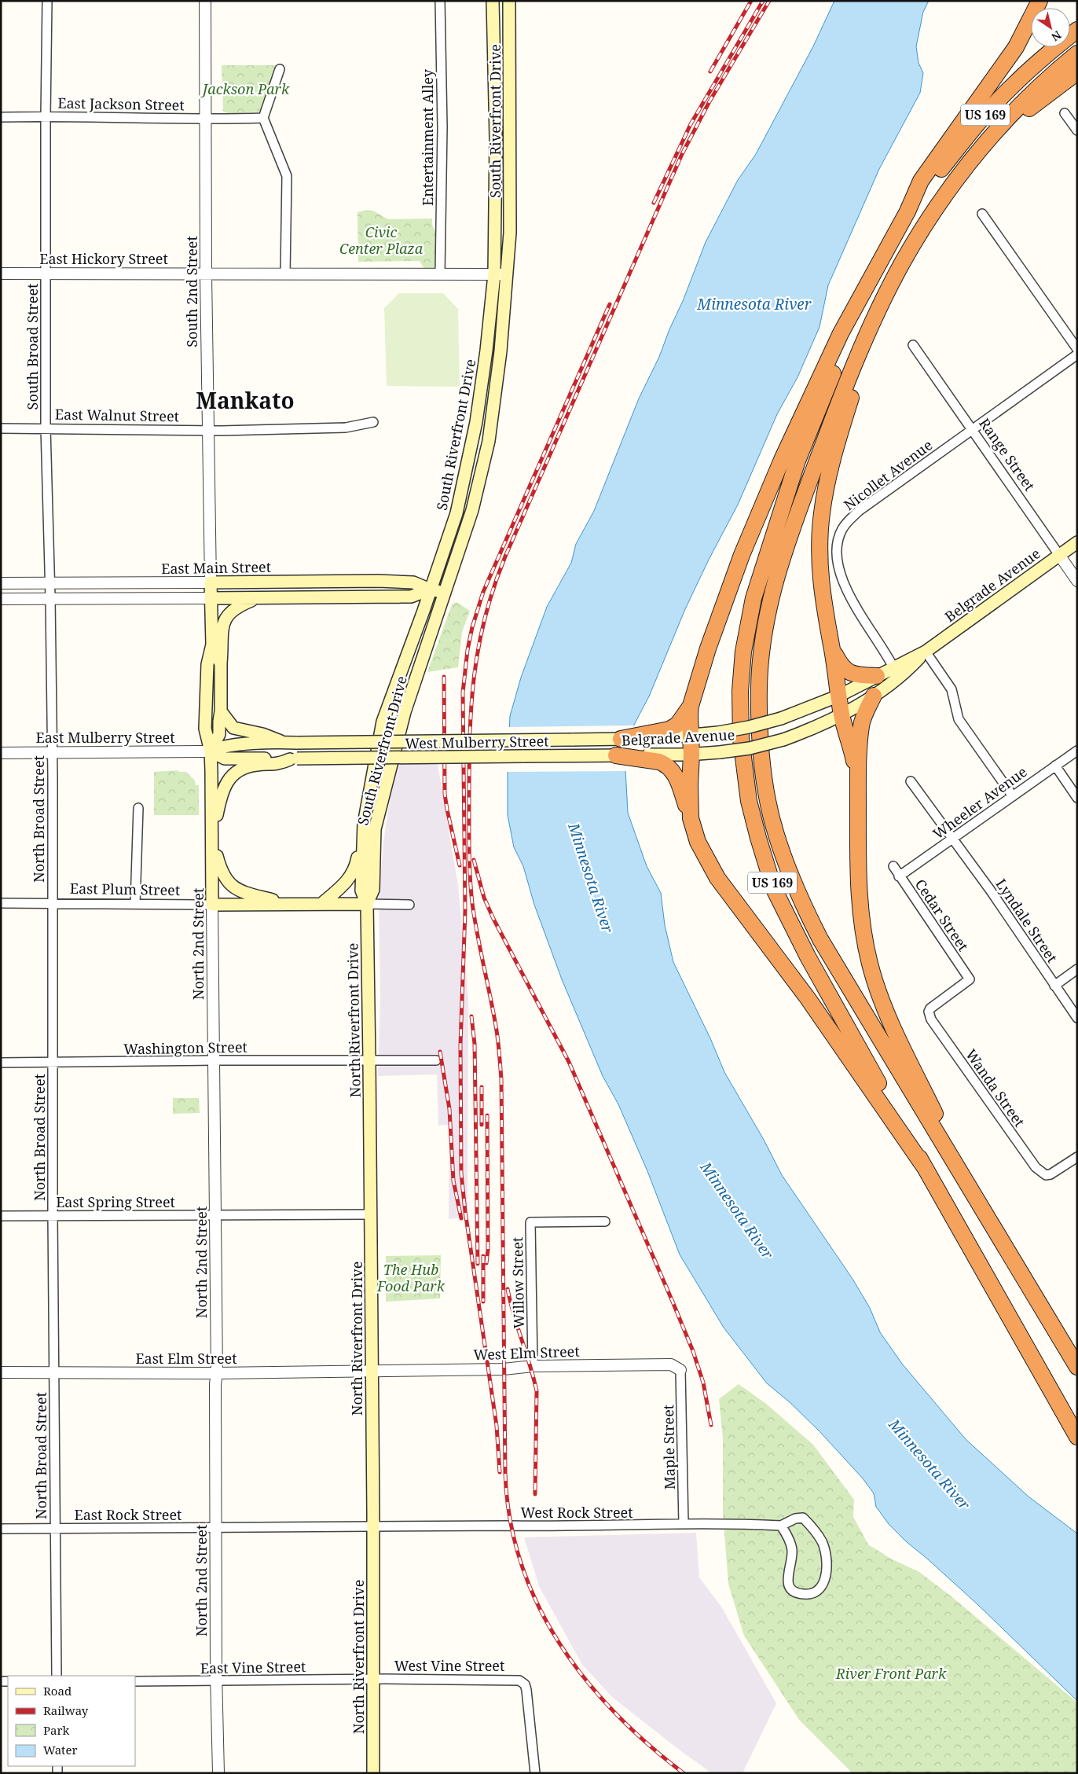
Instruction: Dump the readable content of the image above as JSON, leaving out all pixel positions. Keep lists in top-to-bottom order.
{
  "streets": {
    "highway": ["US 169"],
    "main road": [
      "South Riverfront Drive",
      "East Main Street",
      "Belgrade Avenue",
      "West Mulberry Street",
      "East Plum Street",
      "North 2nd Street",
      "North Riverfront Drive"
    ],
    "street": [
      "East Jackson Street",
      "Entertainment Alley",
      "East Hickory Street",
      "South 2nd Street",
      "South Broad Street",
      "East Walnut Street",
      "Range Street",
      "Nicollet Avenue",
      "East Mulberry Street",
      "Wheeler Avenue",
      "North Broad Street",
      "Cedar Street",
      "Lyndale Street",
      "Washington Street",
      "Wanda Street",
      "East Spring Street",
      "Willow Street",
      "West Elm Street",
      "East Elm Street",
      "Maple Street",
      "West Rock Street",
      "East Rock Street",
      "West Vine Street",
      "East Vine Street"
    ]
  },
  "crossings": [
    ["East Jackson Street", "South 2nd Street"],
    ["East Jackson Street", "South Broad Street"],
    ["South Riverfront Drive", "East Main Street"],
    ["South Riverfront Drive", "East Plum Street"],
    ["South Riverfront Drive", "North Riverfront Drive"],
    ["East Hickory Street", "South 2nd Street"],
    ["East Hickory Street", "South Broad Street"],
    ["South 2nd Street", "East Walnut Street"],
    ["South 2nd Street", "East Main Street"],
    ["South 2nd Street", "North 2nd Street"],
    ["South Broad Street", "East Walnut Street"],
    ["South Broad Street", "East Main Street"],
    ["South Broad Street", "North Broad Street"],
    ["Range Street", "Nicollet Avenue"],
    ["Range Street", "Belgrade Avenue"],
    ["Nicollet Avenue", "Belgrade Avenue"],
    ["East Main Street", "North 2nd Street"],
    ["Belgrade Avenue", "West Mulberry Street"],
    ["East Mulberry Street", "North Broad Street"],
    ["East Mulberry Street", "North 2nd Street"],
    ["Wheeler Avenue", "Cedar Street"],
    ["Wheeler Avenue", "Lyndale Street"],
    ["North Broad Street", "East Plum Street"],
    ["North Broad Street", "Washington Street"],
    ["North Broad Street", "East Spring Street"],
    ["North Broad Street", "East Elm Street"],
    ["North Broad Street", "East Rock Street"],
    ["East Plum Street", "North 2nd Street"],
    ["East Plum Street", "North Riverfront Drive"],
    ["Cedar Street", "Wanda Street"],
    ["North 2nd Street", "Washington Street"],
    ["North 2nd Street", "East Spring Street"],
    ["North 2nd Street", "East Elm Street"],
    ["North 2nd Street", "East Rock Street"],
    ["North 2nd Street", "East Vine Street"],
    ["North Riverfront Drive", "Washington Street"],
    ["North Riverfront Drive", "East Spring Street"],
    ["North Riverfront Drive", "West Elm Street"],
    ["North Riverfront Drive", "East Elm Street"],
    ["North Riverfront Drive", "West Rock Street"],
    ["North Riverfront Drive", "East Rock Street"],
    ["North Riverfront Drive", "West Vine Street"],
    ["North Riverfront Drive", "East Vine Street"],
    ["Willow Street", "West Elm Street"],
    ["West Elm Street", "East Elm Street"],
    ["West Elm Street", "Maple Street"],
    ["Maple Street", "West Rock Street"],
    ["West Rock Street", "East Rock Street"],
    ["West Vine Street", "East Vine Street"]
  ],
  "districts": ["Mankato"],
  "water": ["Minnesota River"],
  "parks": [
    "Jackson Park",
    "Civic Center Plaza",
    "The Hub Food Park",
    "River Front Park"
  ],
  "legend": [
    "Road",
    "Railway",
    "Park",
    "Water"
  ],
  "north": "bottom right"
}
